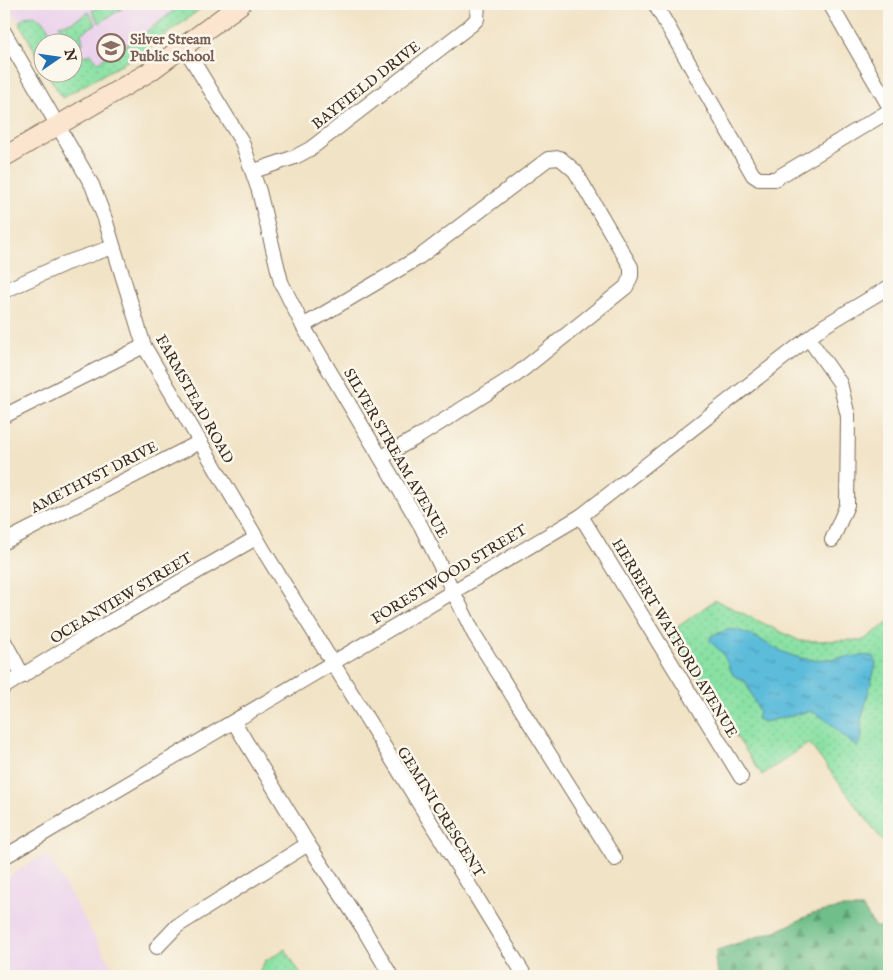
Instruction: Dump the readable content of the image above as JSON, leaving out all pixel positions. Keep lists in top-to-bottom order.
{
  "streets": {
    "street": [
      "BAYFIELD DRIVE",
      "FARMSTEAD ROAD",
      "SILVER STREAM AVENUE",
      "AMETHYST DRIVE",
      "FORESTWOOD STREET",
      "OCEANVIEW STREET",
      "HERBERT WATFORD AVENUE",
      "GEMINI CRESCENT"
    ]
  },
  "crossings": [
    ["BAYFIELD DRIVE", "SILVER STREAM AVENUE"],
    ["FARMSTEAD ROAD", "AMETHYST DRIVE"],
    ["FARMSTEAD ROAD", "FORESTWOOD STREET"],
    ["FARMSTEAD ROAD", "OCEANVIEW STREET"],
    ["FARMSTEAD ROAD", "GEMINI CRESCENT"],
    ["SILVER STREAM AVENUE", "FORESTWOOD STREET"],
    ["FORESTWOOD STREET", "HERBERT WATFORD AVENUE"],
    ["FORESTWOOD STREET", "GEMINI CRESCENT"]
  ],
  "places": {
    "school or university": ["Silver Stream Public School"]
  },
  "north": "right"
}
